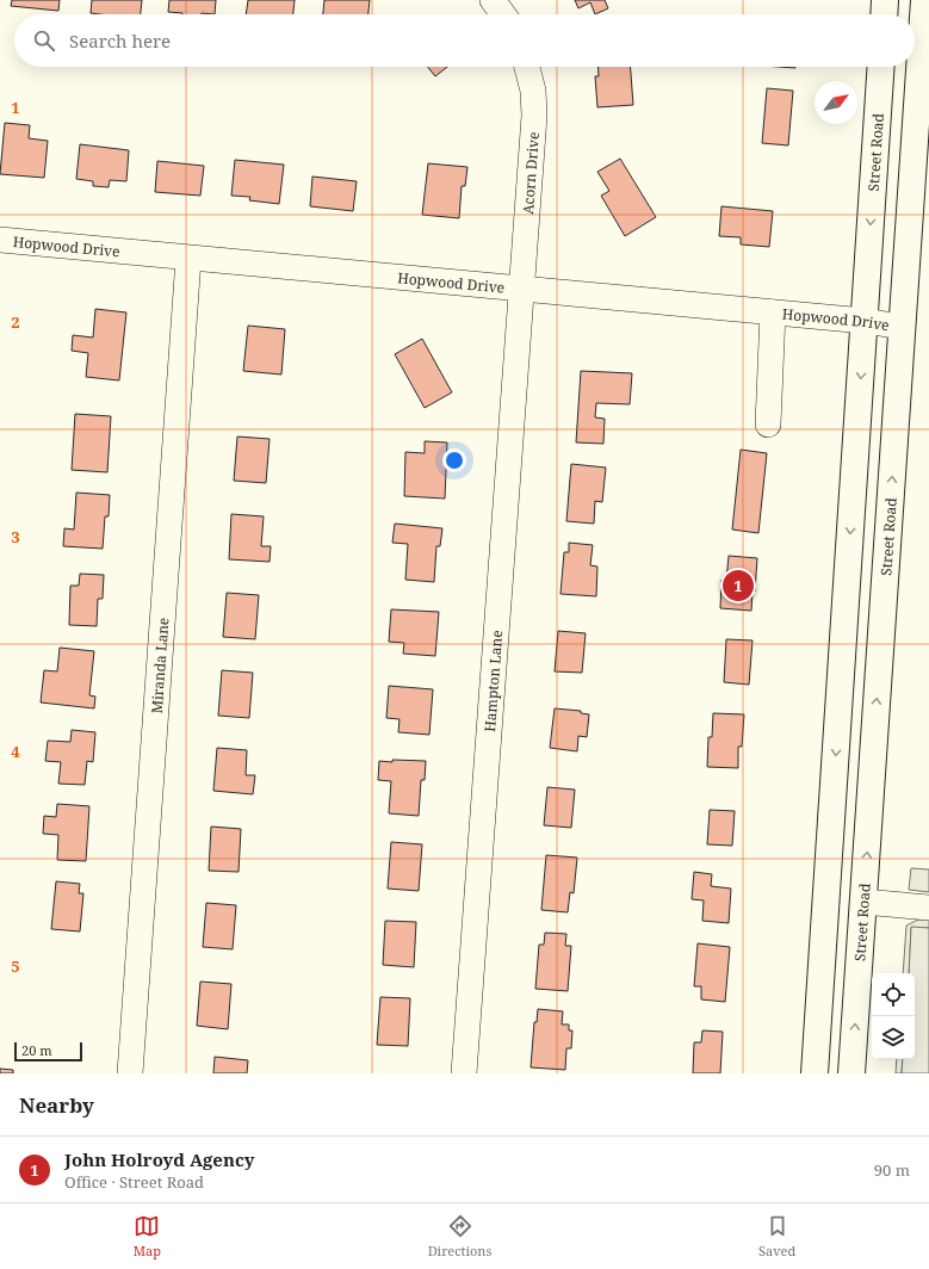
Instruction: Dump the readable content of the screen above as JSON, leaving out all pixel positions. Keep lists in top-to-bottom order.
{
  "streets": {
    "main road": ["Street Road"],
    "street": [
      "Acorn Drive",
      "Hopwood Drive",
      "Miranda Lane",
      "Hampton Lane"
    ]
  },
  "crossings": [
    ["Street Road", "Hopwood Drive"],
    ["Acorn Drive", "Hopwood Drive"],
    ["Acorn Drive", "Hampton Lane"],
    ["Hopwood Drive", "Miranda Lane"],
    ["Hopwood Drive", "Hampton Lane"]
  ],
  "scale_bar": "20 m",
  "north": "top right",
  "page": {
    "search": "Search here",
    "pins": "1",
    "scale": "20 m",
    "heading": "Nearby",
    "list": [
      {
        "mark": "1",
        "name": "John Holroyd Agency",
        "note": "Office · Street Road",
        "value": "90 m"
      }
    ],
    "nav": ["Map", "Directions", "Saved"]
  },
  "grid": {
    "rows": [
      "1",
      "2",
      "3",
      "4",
      "5"
    ]
  }
}
